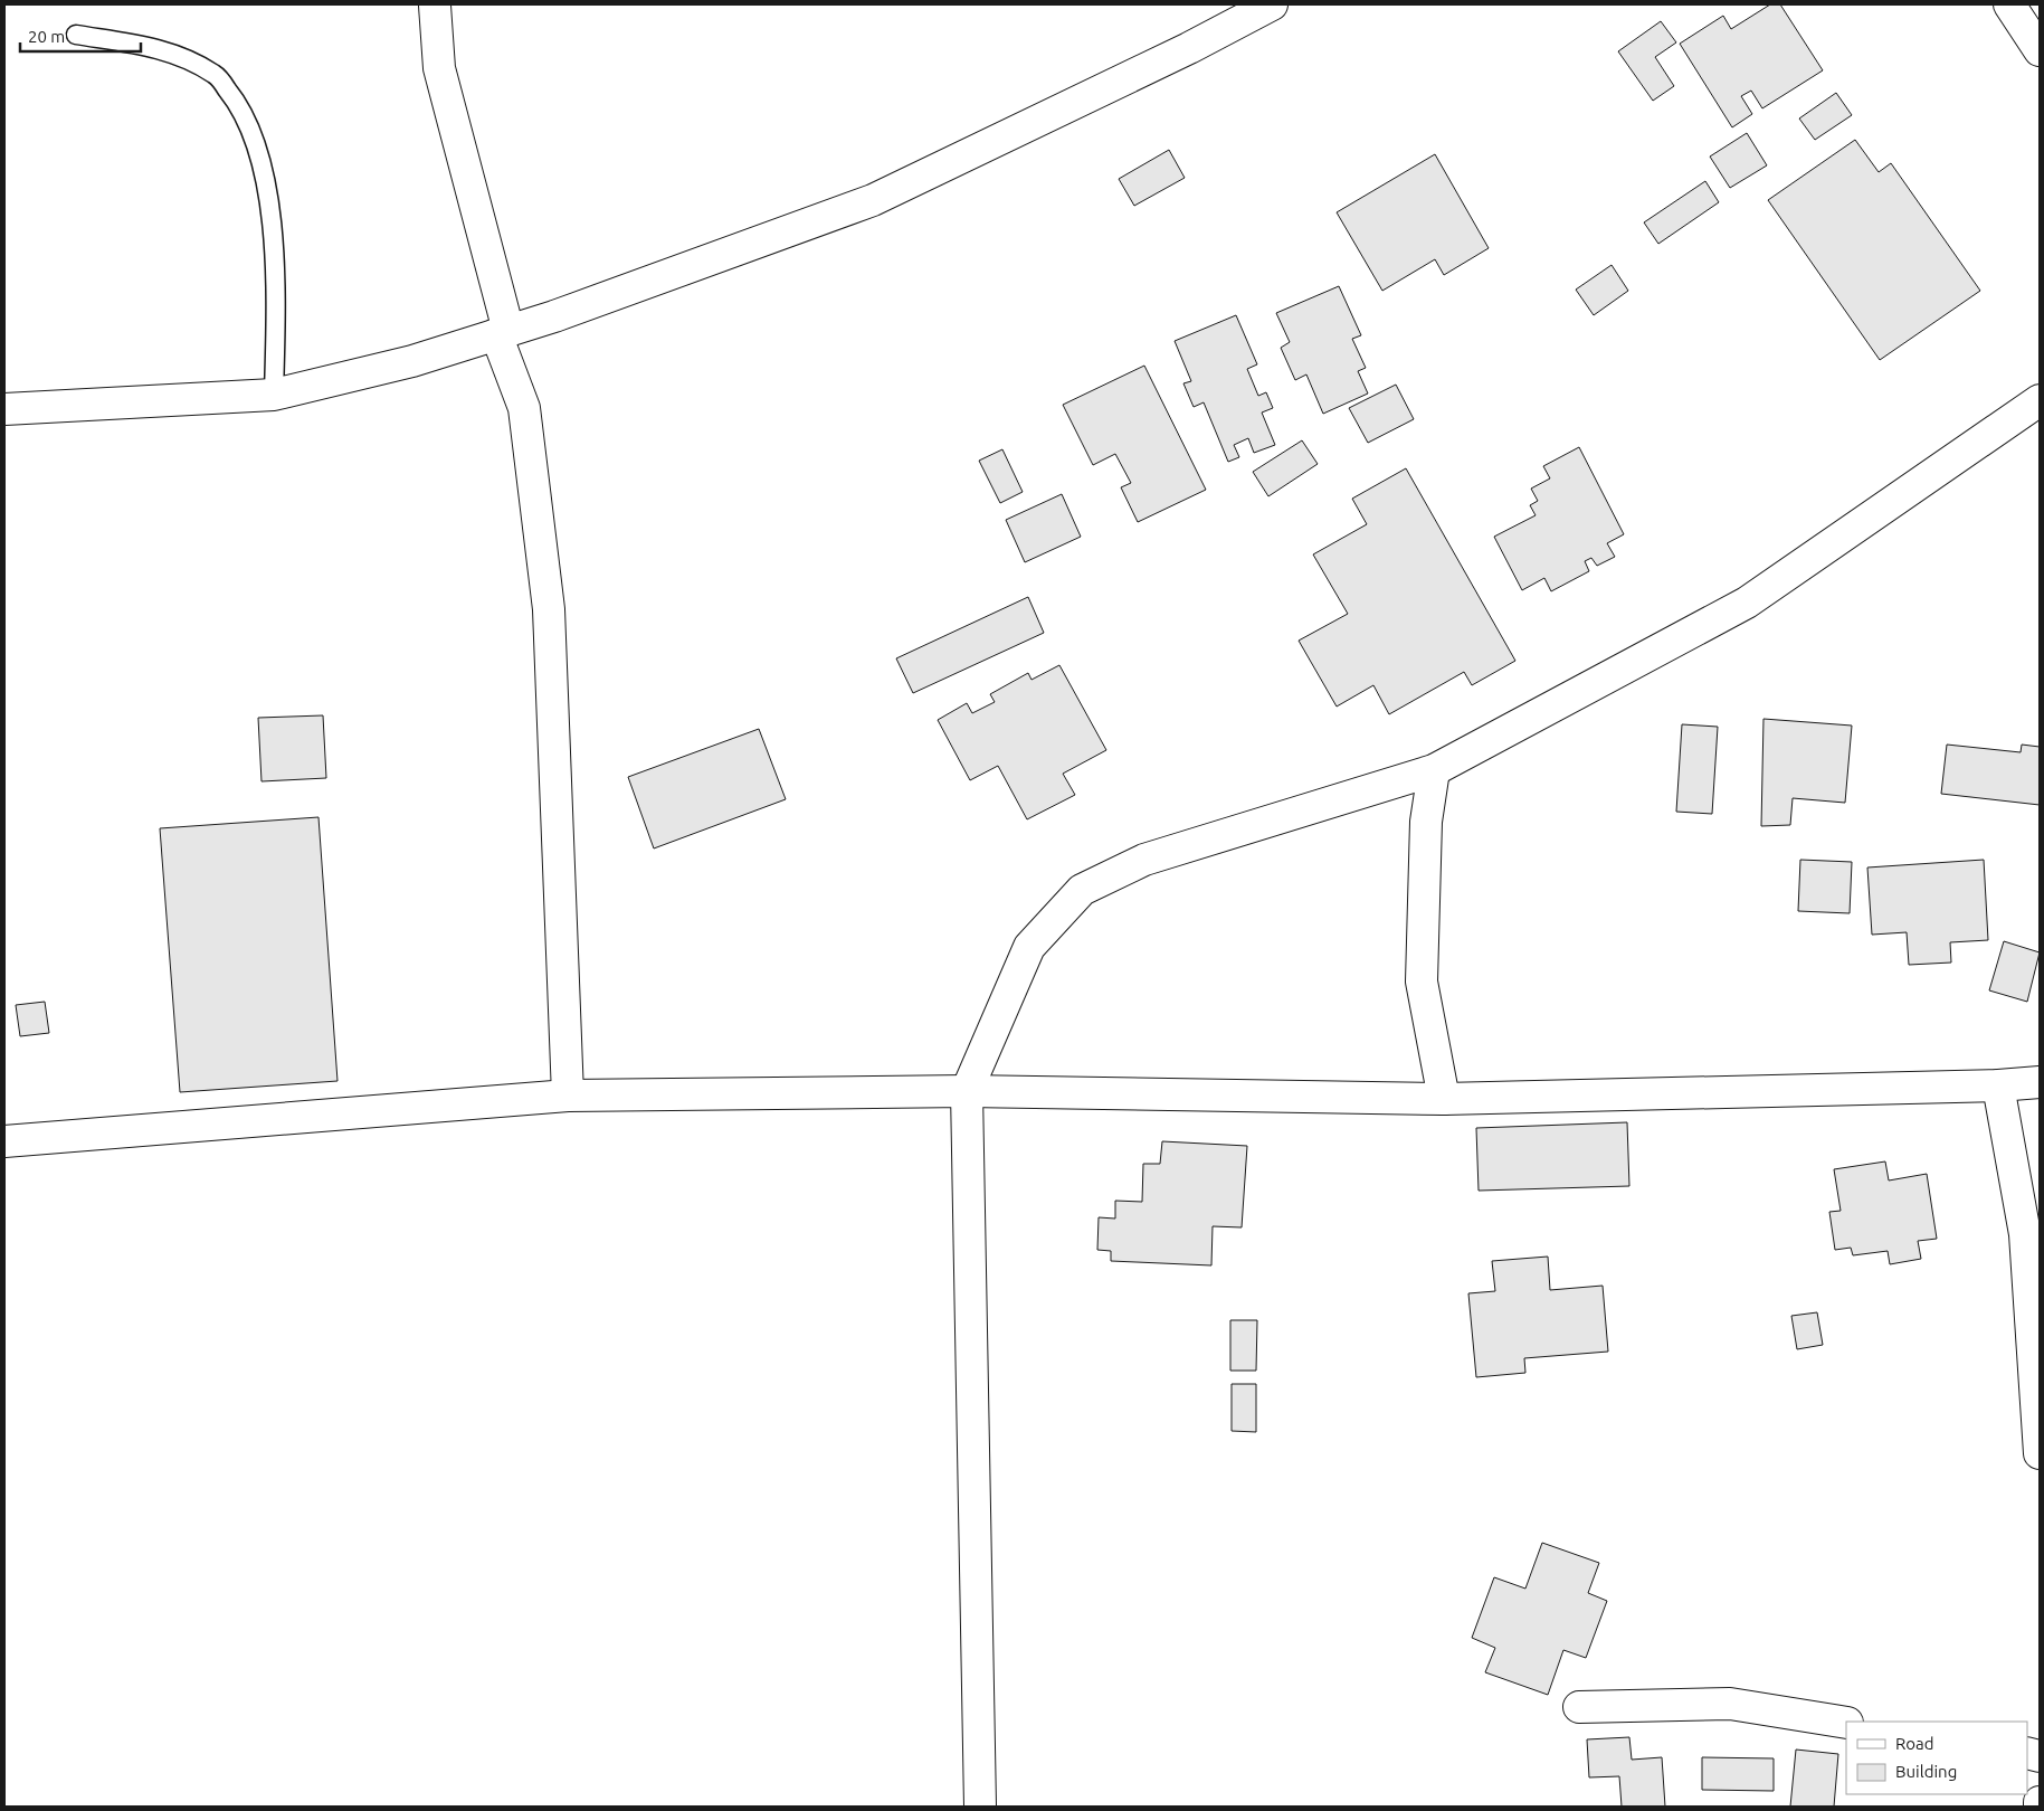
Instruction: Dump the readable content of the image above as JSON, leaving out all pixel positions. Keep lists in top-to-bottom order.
{
  "legend": ["Road", "Building"],
  "scale_bar": "20 m"
}
